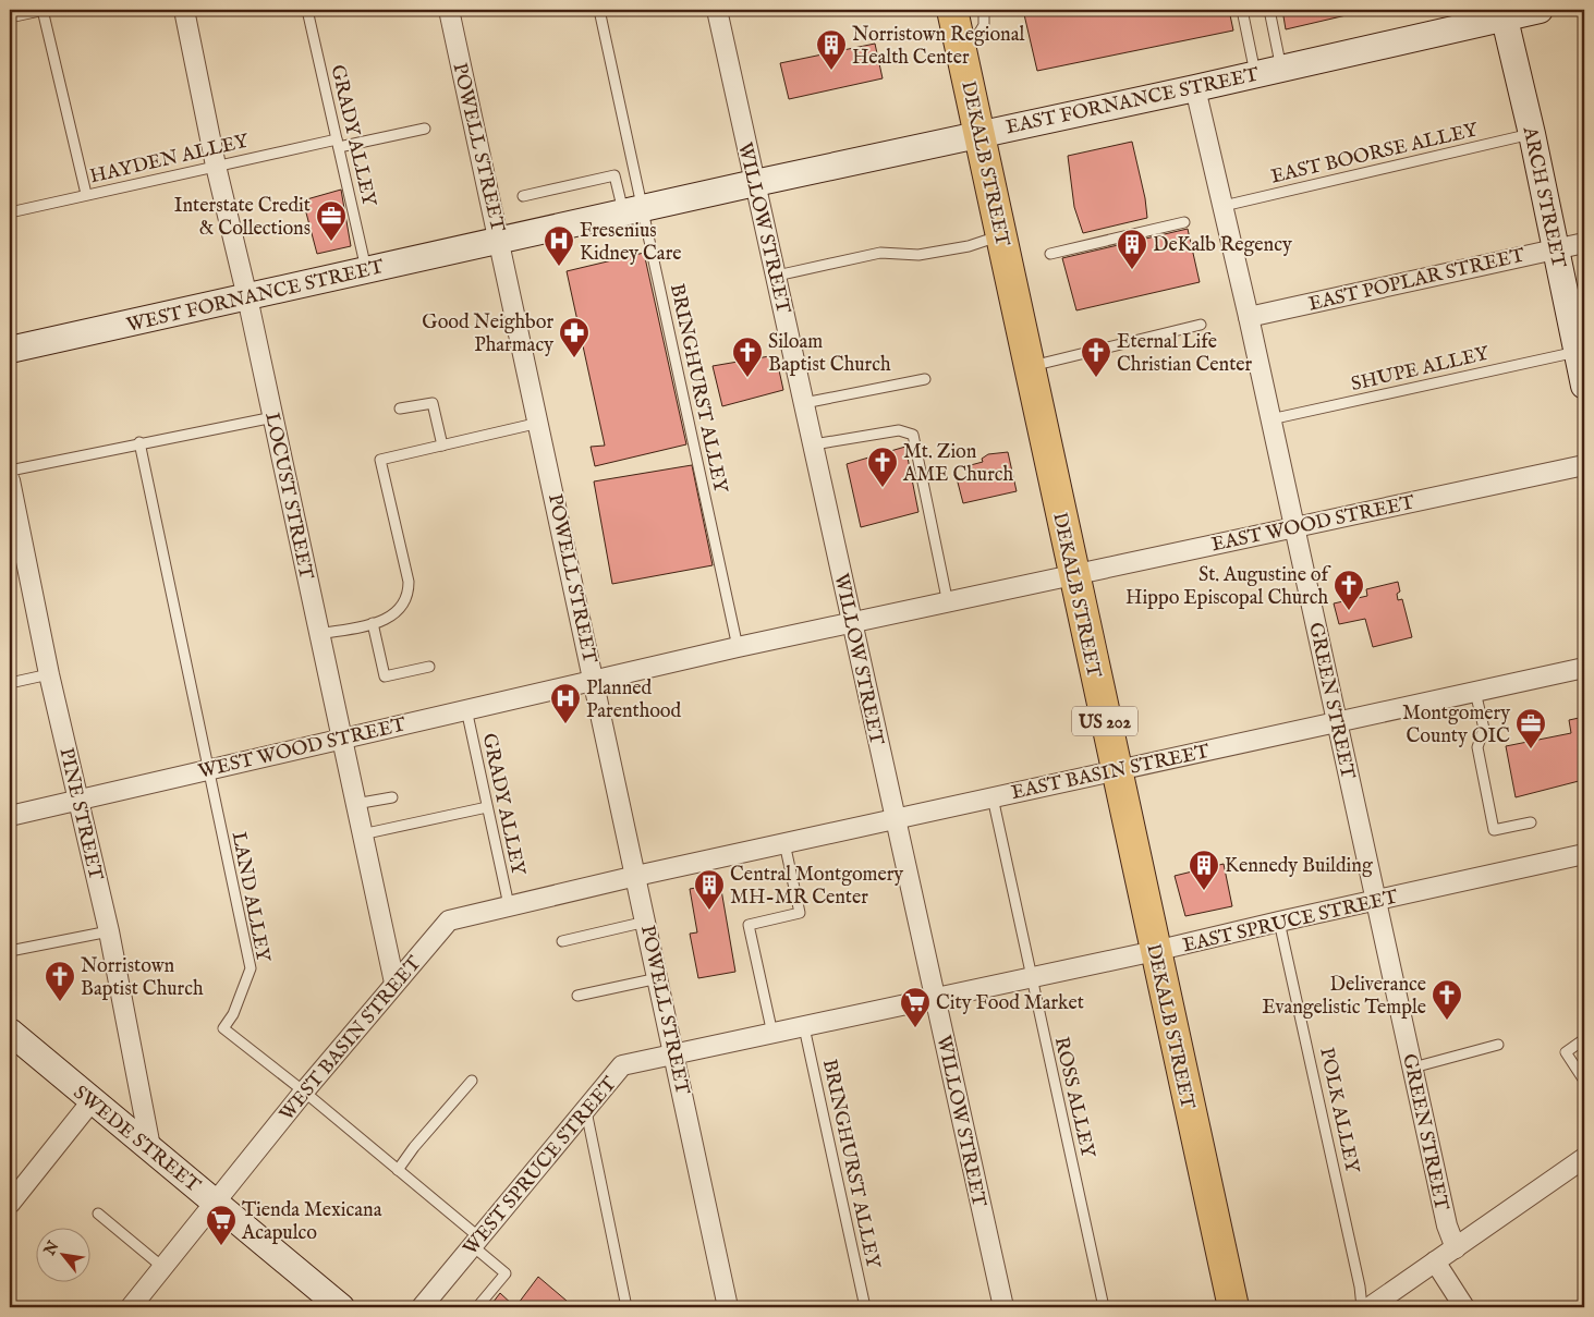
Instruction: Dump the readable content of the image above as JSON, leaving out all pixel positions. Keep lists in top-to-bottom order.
{
  "streets": {
    "highway": ["DEKALB STREET", "US 202"],
    "street": [
      "EAST FORNANCE STREET",
      "POWELL STREET",
      "ARCH STREET",
      "WILLOW STREET",
      "EAST POPLAR STREET",
      "WEST FORNANCE STREET",
      "LOCUST STREET",
      "EAST WOOD STREET",
      "GREEN STREET",
      "WEST WOOD STREET",
      "EAST BASIN STREET",
      "PINE STREET",
      "EAST SPRUCE STREET",
      "WEST BASIN STREET",
      "SWEDE STREET",
      "WEST SPRUCE STREET"
    ],
    "lane": [
      "GRADY ALLEY",
      "EAST BOORSE ALLEY",
      "HAYDEN ALLEY",
      "SHUPE ALLEY",
      "BRINGHURST ALLEY",
      "LAND ALLEY",
      "ROSS ALLEY",
      "POLK ALLEY"
    ]
  },
  "crossings": [
    ["EAST FORNANCE STREET", "POWELL STREET"],
    ["EAST FORNANCE STREET", "DEKALB STREET"],
    ["EAST FORNANCE STREET", "ARCH STREET"],
    ["EAST FORNANCE STREET", "WILLOW STREET"],
    ["EAST FORNANCE STREET", "WEST FORNANCE STREET"],
    ["EAST FORNANCE STREET", "BRINGHURST ALLEY"],
    ["EAST FORNANCE STREET", "GREEN STREET"],
    ["GRADY ALLEY", "HAYDEN ALLEY"],
    ["GRADY ALLEY", "WEST FORNANCE STREET"],
    ["GRADY ALLEY", "WEST WOOD STREET"],
    ["GRADY ALLEY", "WEST BASIN STREET"],
    ["POWELL STREET", "WEST FORNANCE STREET"],
    ["POWELL STREET", "EAST WOOD STREET"],
    ["POWELL STREET", "WEST WOOD STREET"],
    ["POWELL STREET", "EAST BASIN STREET"],
    ["POWELL STREET", "EAST SPRUCE STREET"],
    ["POWELL STREET", "WEST BASIN STREET"],
    ["POWELL STREET", "WEST SPRUCE STREET"],
    ["EAST BOORSE ALLEY", "ARCH STREET"],
    ["EAST BOORSE ALLEY", "GREEN STREET"],
    ["HAYDEN ALLEY", "LOCUST STREET"],
    ["DEKALB STREET", "EAST WOOD STREET"],
    ["DEKALB STREET", "EAST BASIN STREET"],
    ["DEKALB STREET", "EAST SPRUCE STREET"],
    ["ARCH STREET", "EAST POPLAR STREET"],
    ["ARCH STREET", "SHUPE ALLEY"],
    ["WILLOW STREET", "EAST WOOD STREET"],
    ["WILLOW STREET", "EAST BASIN STREET"],
    ["WILLOW STREET", "EAST SPRUCE STREET"],
    ["EAST POPLAR STREET", "GREEN STREET"],
    ["WEST FORNANCE STREET", "LOCUST STREET"],
    ["SHUPE ALLEY", "GREEN STREET"],
    ["BRINGHURST ALLEY", "EAST WOOD STREET"],
    ["BRINGHURST ALLEY", "EAST SPRUCE STREET"],
    ["LOCUST STREET", "WEST WOOD STREET"],
    ["LOCUST STREET", "WEST BASIN STREET"],
    ["EAST WOOD STREET", "GREEN STREET"],
    ["EAST WOOD STREET", "WEST WOOD STREET"],
    ["GREEN STREET", "EAST BASIN STREET"],
    ["GREEN STREET", "EAST SPRUCE STREET"],
    ["WEST WOOD STREET", "PINE STREET"],
    ["WEST WOOD STREET", "LAND ALLEY"],
    ["EAST BASIN STREET", "WEST BASIN STREET"],
    ["EAST BASIN STREET", "ROSS ALLEY"],
    ["PINE STREET", "SWEDE STREET"],
    ["LAND ALLEY", "WEST BASIN STREET"],
    ["LAND ALLEY", "WEST SPRUCE STREET"],
    ["EAST SPRUCE STREET", "ROSS ALLEY"],
    ["EAST SPRUCE STREET", "POLK ALLEY"],
    ["EAST SPRUCE STREET", "WEST SPRUCE STREET"],
    ["WEST BASIN STREET", "SWEDE STREET"]
  ],
  "places": {
    "building": [
      "Norristown Regional Health Center",
      "DeKalb Regency",
      "Kennedy Building",
      "Central Montgomery MH-MR Center"
    ],
    "office": ["Interstate Credit & Collections", "Montgomery County OIC"],
    "hospital": ["Fresenius Kidney Care", "Planned Parenthood"],
    "pharmacy": ["Good Neighbor Pharmacy"],
    "church": [
      "Siloam Baptist Church",
      "Eternal Life Christian Center",
      "Mt. Zion AME Church",
      "St. Augustine of Hippo Episcopal Church",
      "Norristown Baptist Church",
      "Deliverance Evangelistic Temple"
    ],
    "supermarket": ["City Food Market", "Tienda Mexicana Acapulco"]
  },
  "north": "top left"
}
